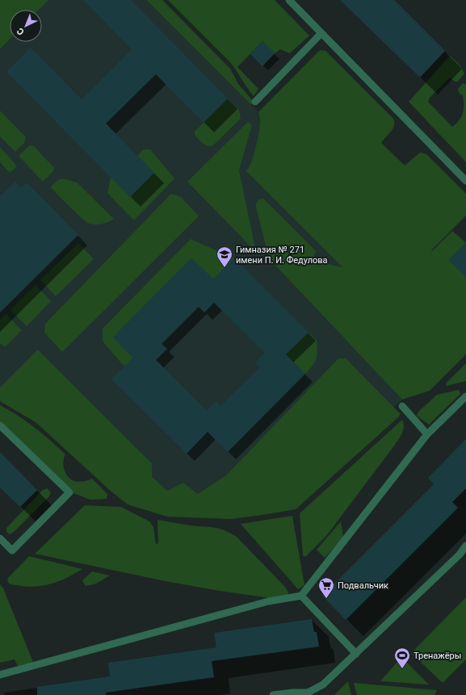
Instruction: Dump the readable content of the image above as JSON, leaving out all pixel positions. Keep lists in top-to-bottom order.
{
  "places": {
    "school or university": ["Гимназия № 271 имени П. И. Федулова"],
    "supermarket": ["Подвальчик"],
    "sports": ["Тренажёры"]
  },
  "north": "bottom left"
}
